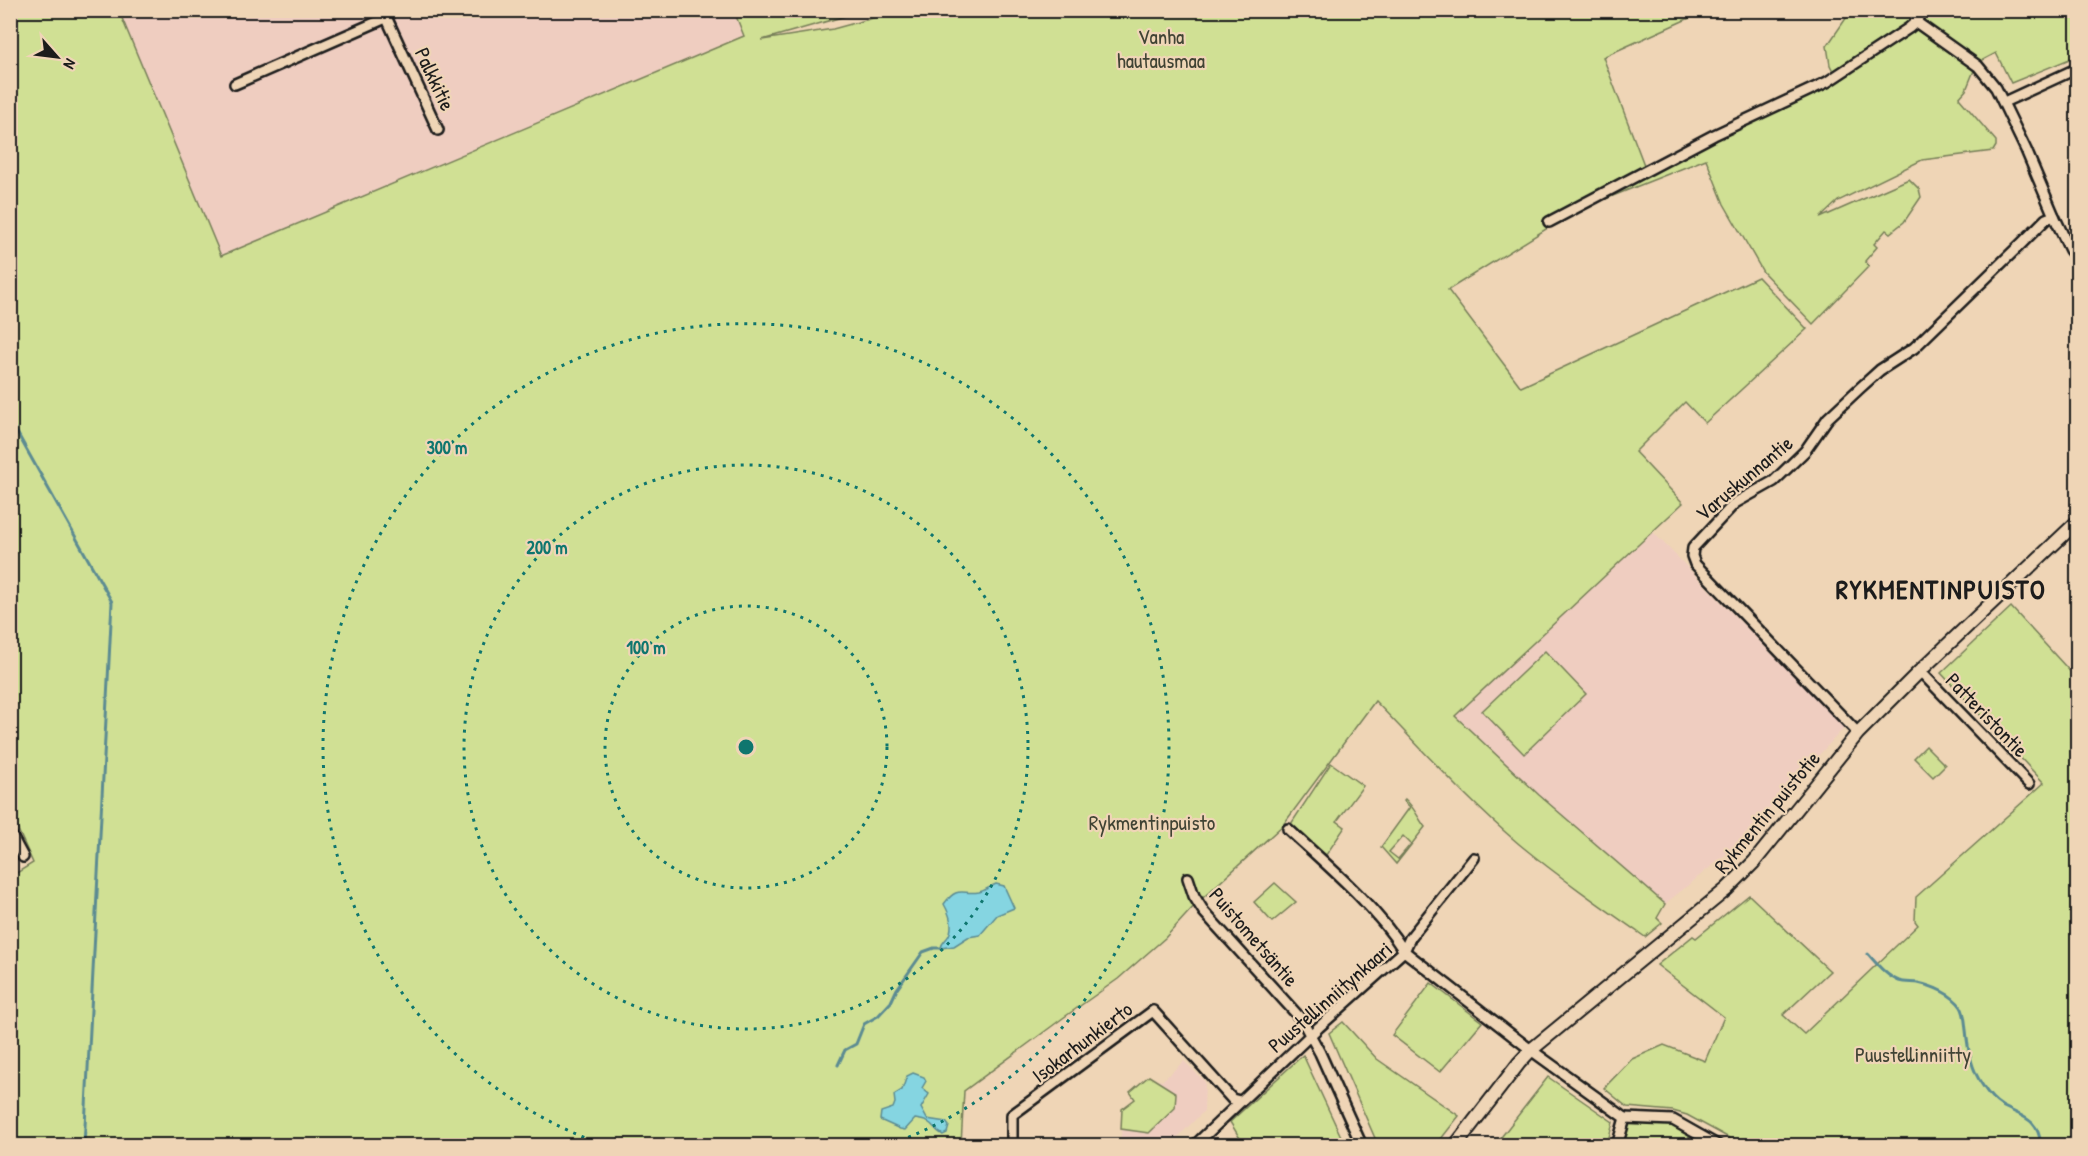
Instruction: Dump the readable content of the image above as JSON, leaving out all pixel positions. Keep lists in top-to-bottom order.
{
  "streets": {
    "street": [
      "Palkkitie",
      "Varuskunnantie",
      "Patteristontie",
      "Rykmentin puistotie",
      "Puistometsäntie",
      "Puustellinniitynkaari",
      "Isokarhunkierto"
    ]
  },
  "crossings": [
    ["Varuskunnantie", "Rykmentin puistotie"],
    ["Patteristontie", "Rykmentin puistotie"],
    ["Rykmentin puistotie", "Puustellinniitynkaari"],
    ["Puistometsäntie", "Puustellinniitynkaari"],
    ["Puustellinniitynkaari", "Isokarhunkierto"]
  ],
  "districts": ["RYKMENTINPUISTO"],
  "parks": ["Vanha hautausmaa", "Rykmentinpuisto", "Puustellinniitty"],
  "north": "bottom right",
  "rings": ["300 m", "200 m", "100 m"]
}
